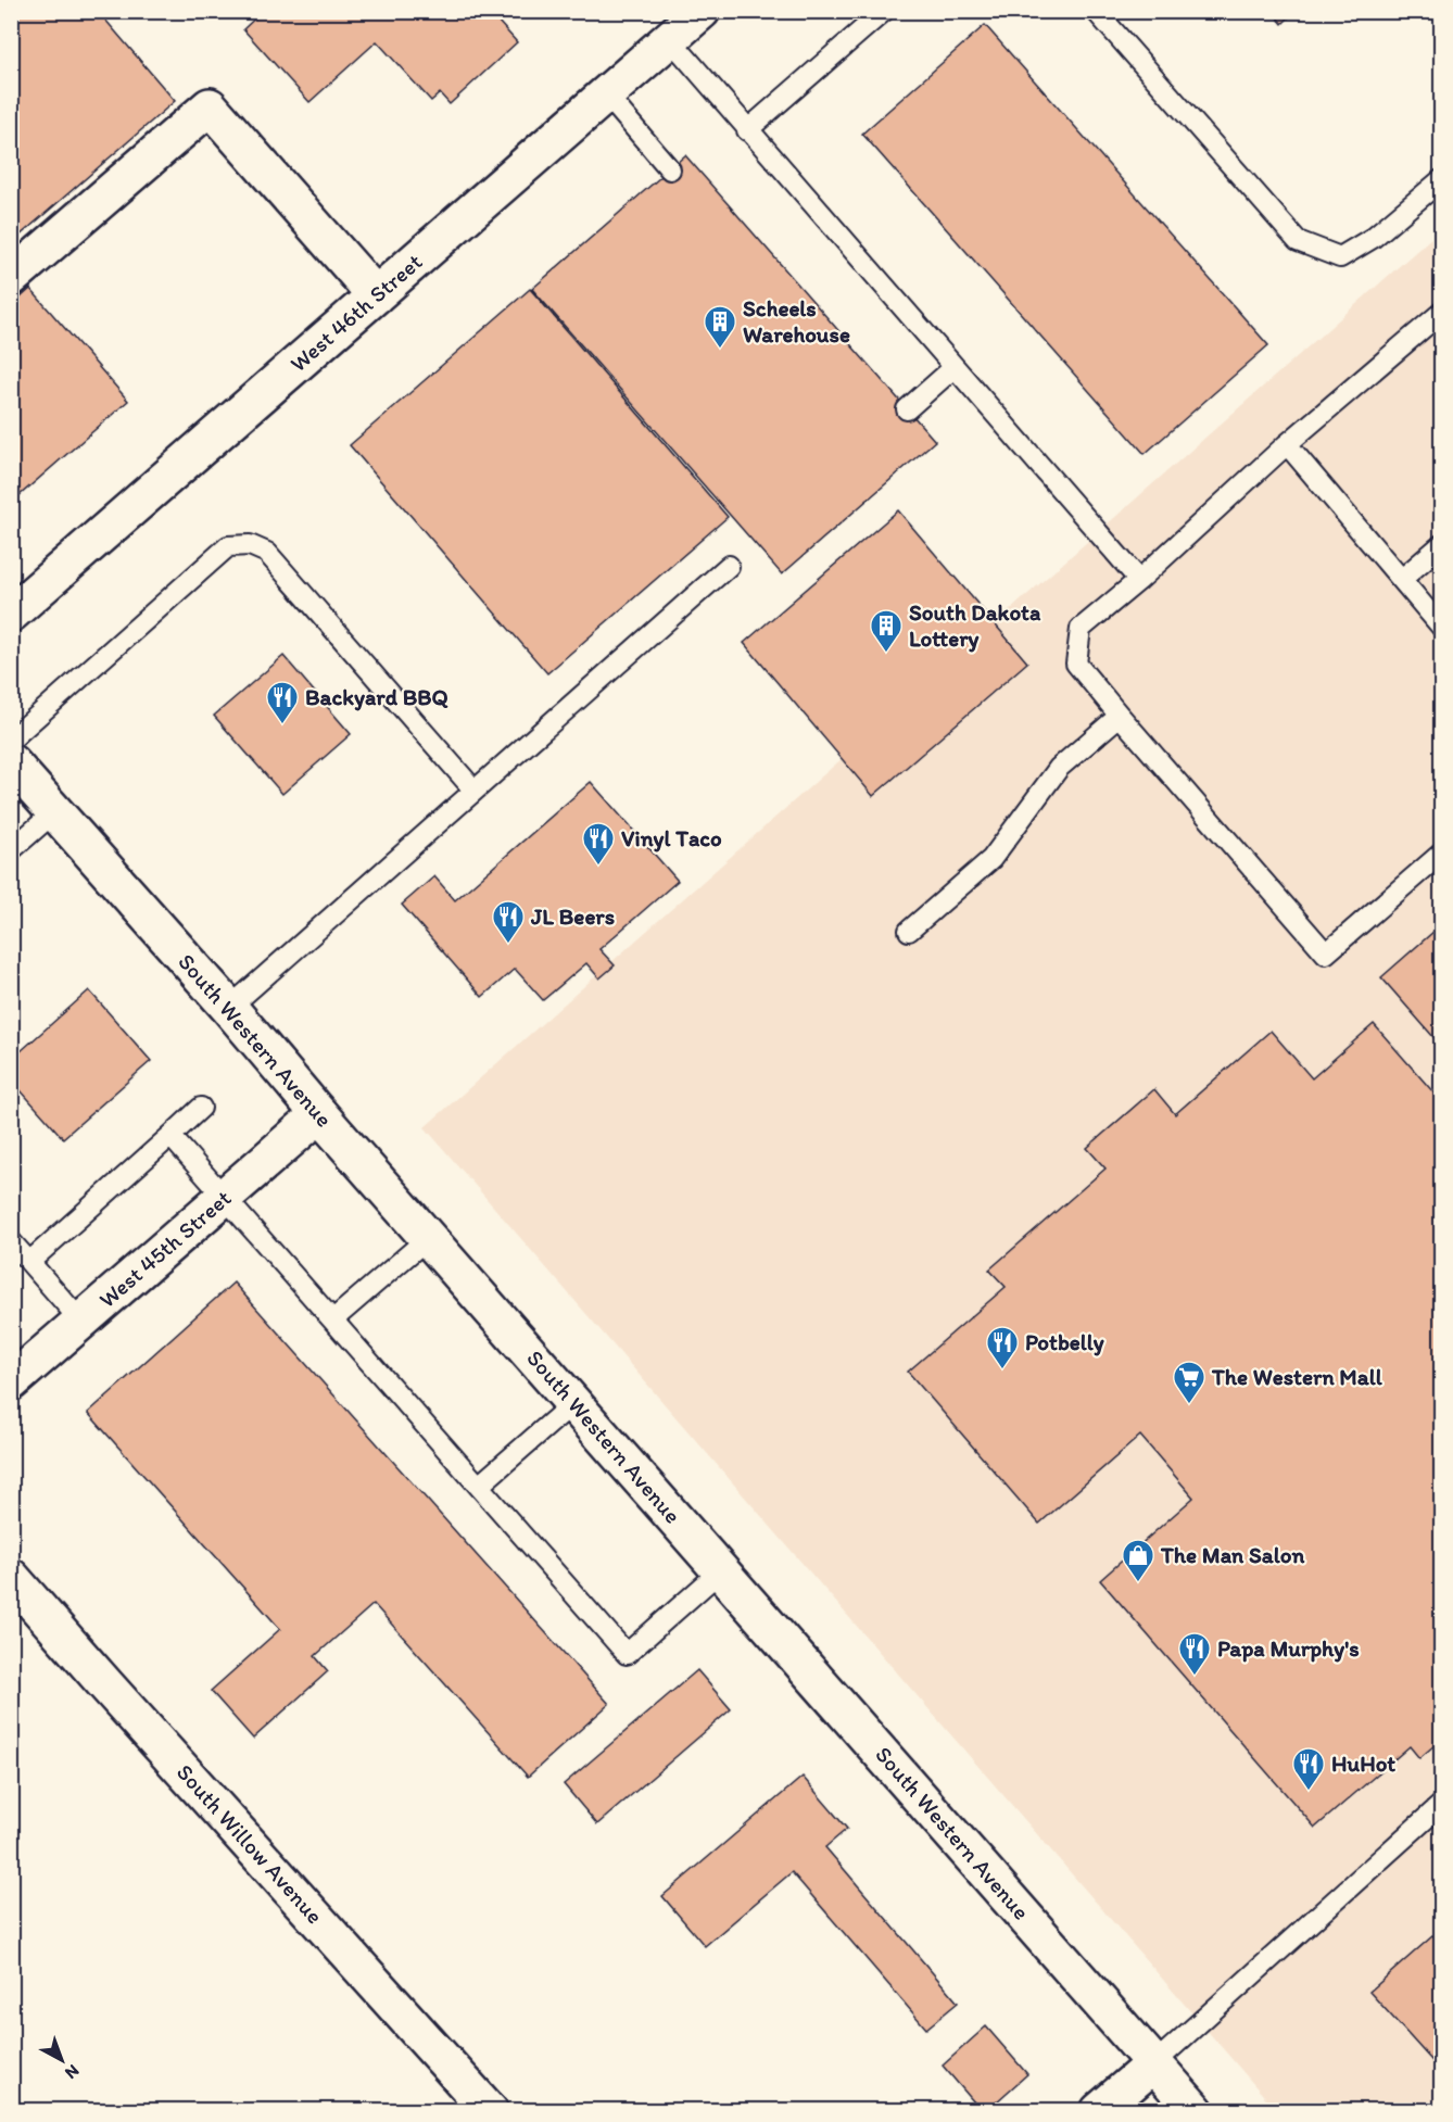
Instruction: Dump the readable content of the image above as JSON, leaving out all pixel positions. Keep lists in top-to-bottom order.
{
  "streets": {
    "street": [
      "West 46th Street",
      "South Western Avenue",
      "West 45th Street",
      "South Willow Avenue"
    ]
  },
  "crossings": [
    ["South Western Avenue", "West 45th Street"]
  ],
  "places": {
    "building": ["Scheels Warehouse", "South Dakota Lottery"],
    "restaurant": [
      "Backyard BBQ",
      "Vinyl Taco",
      "JL Beers",
      "Potbelly",
      "Papa Murphy's",
      "HuHot"
    ],
    "supermarket": ["The Western Mall"],
    "shop": ["The Man Salon"]
  },
  "north": "bottom right"
}
